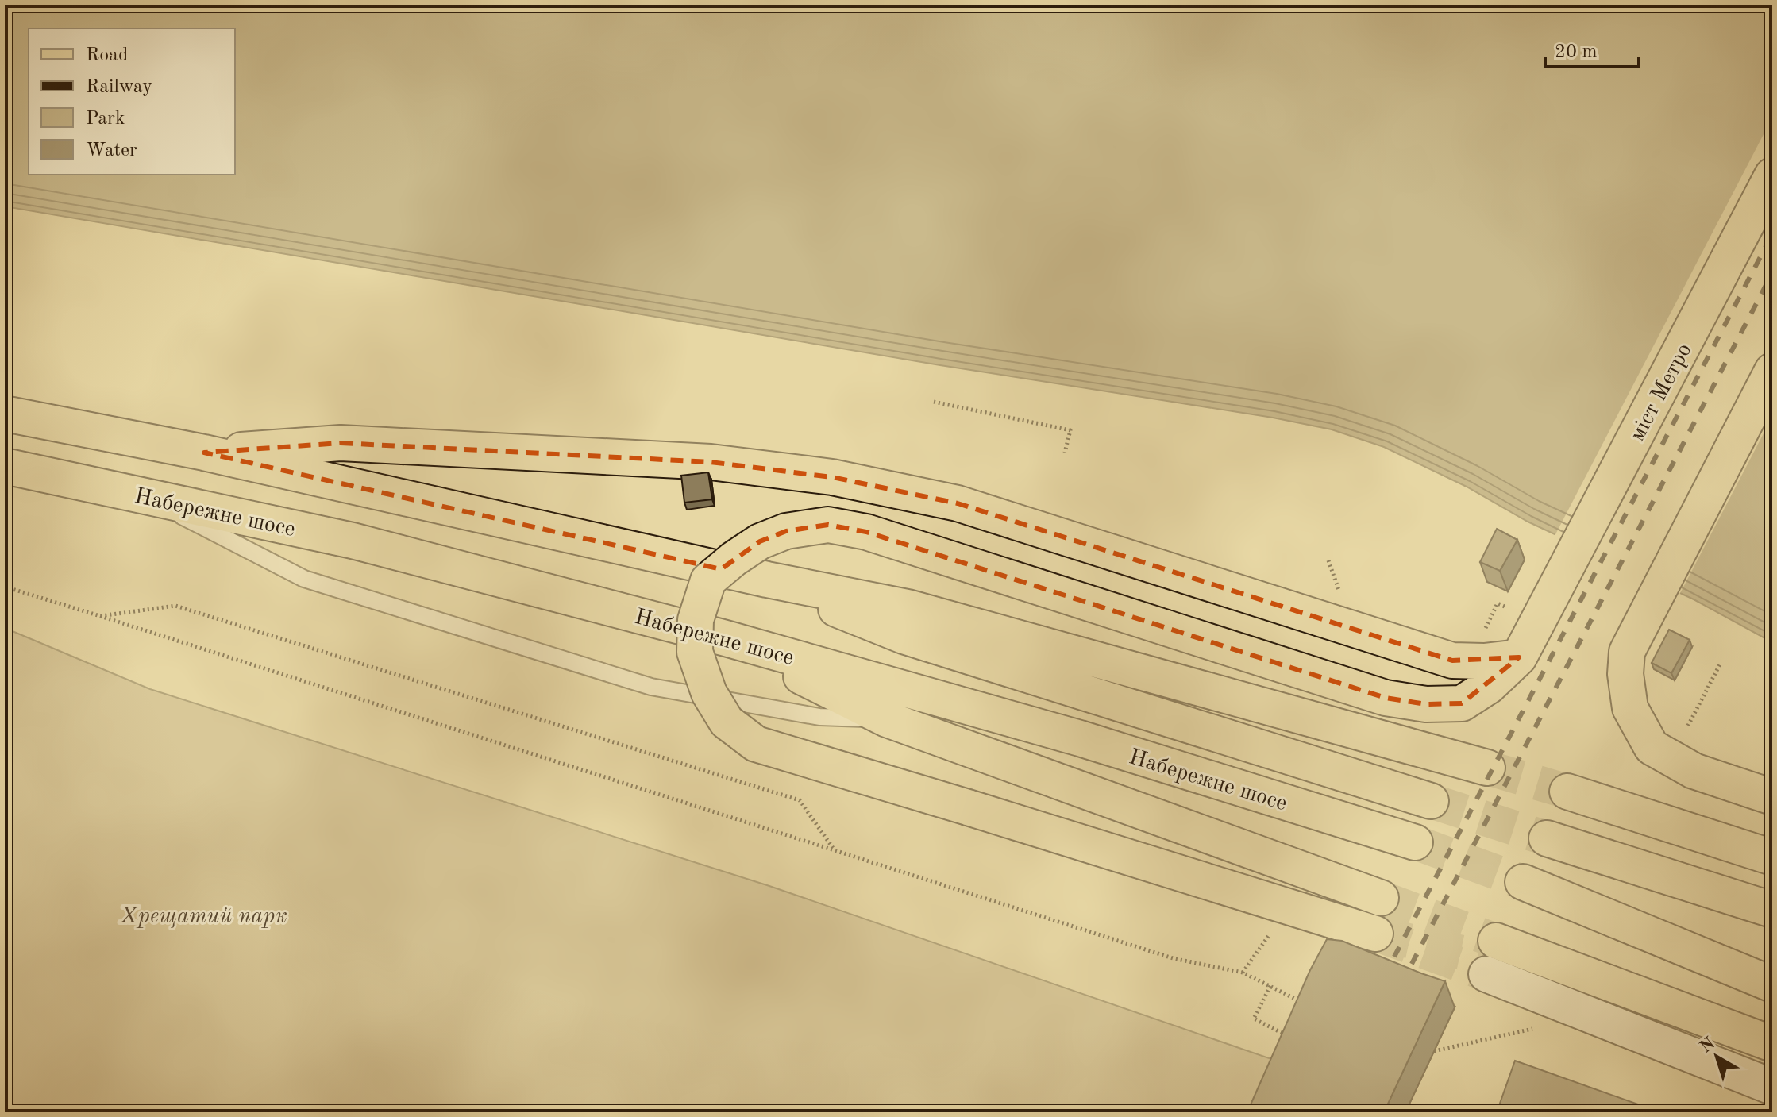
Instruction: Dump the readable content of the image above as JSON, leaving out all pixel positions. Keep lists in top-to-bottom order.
{
  "streets": {
    "main road": ["міст Метро", "Набережне шосе"]
  },
  "parks": ["Хрещатий парк"],
  "legend": [
    "Road",
    "Railway",
    "Park",
    "Water"
  ],
  "scale_bar": "20 m",
  "north": "top left"
}
